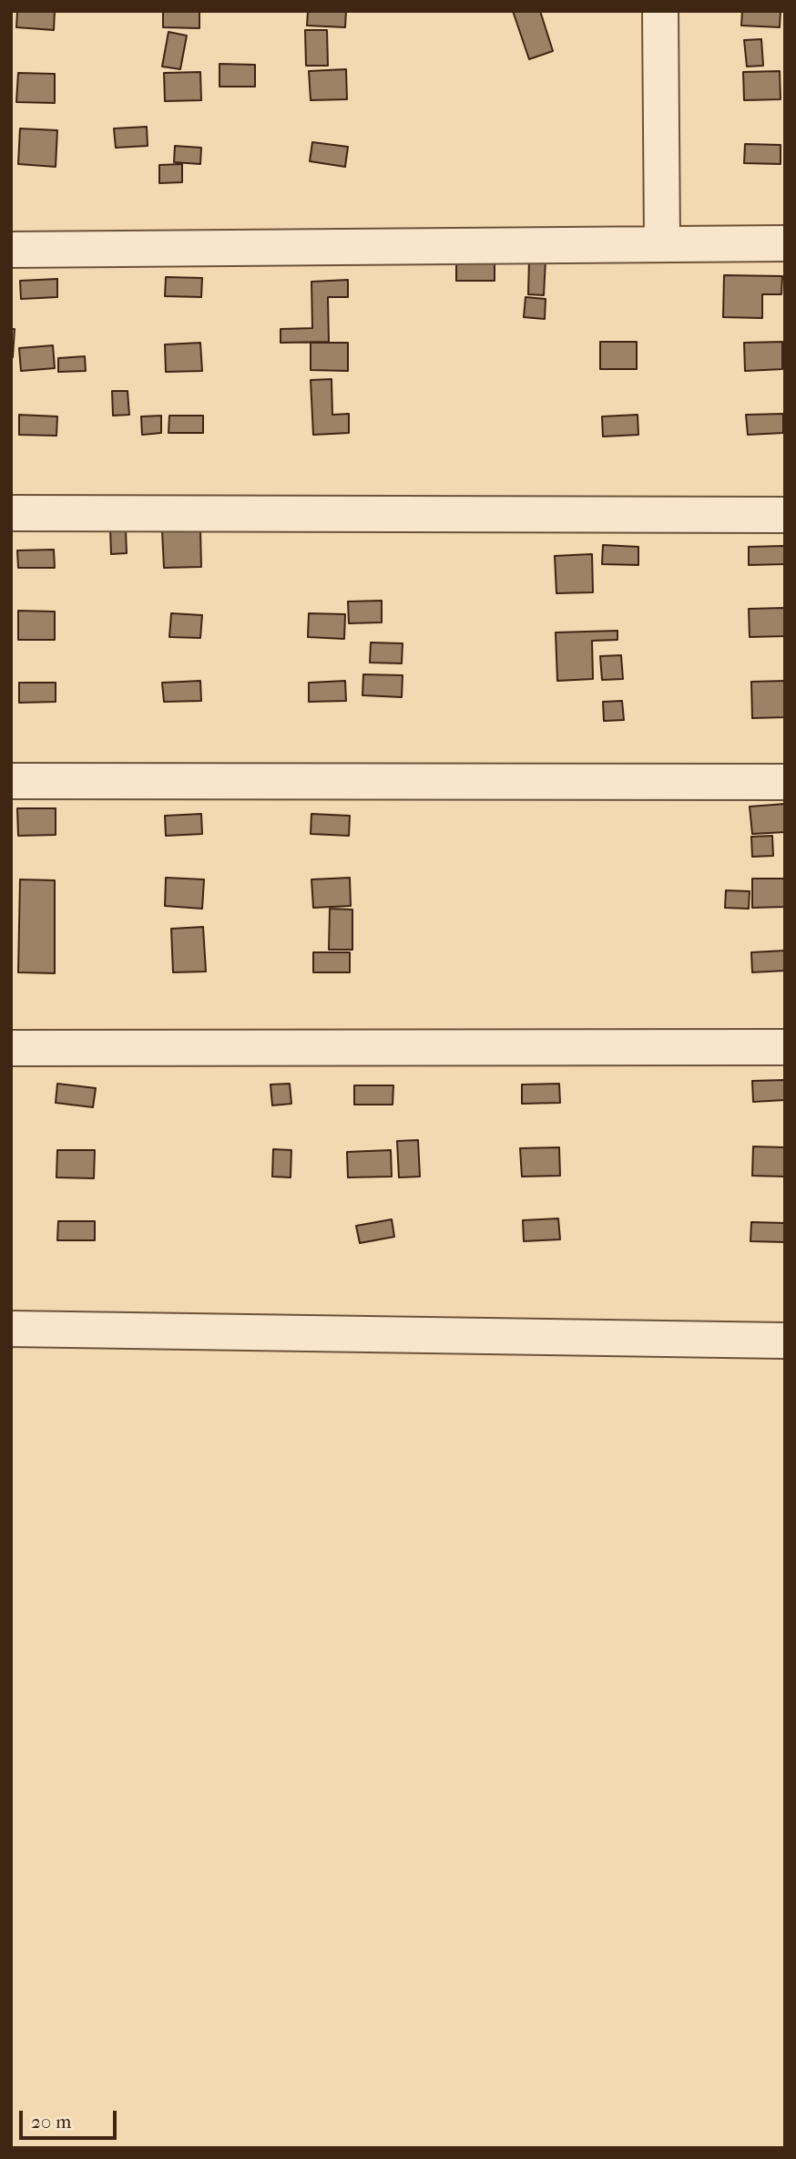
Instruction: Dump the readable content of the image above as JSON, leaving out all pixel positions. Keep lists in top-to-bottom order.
{
  "scale_bar": "20 m"
}
